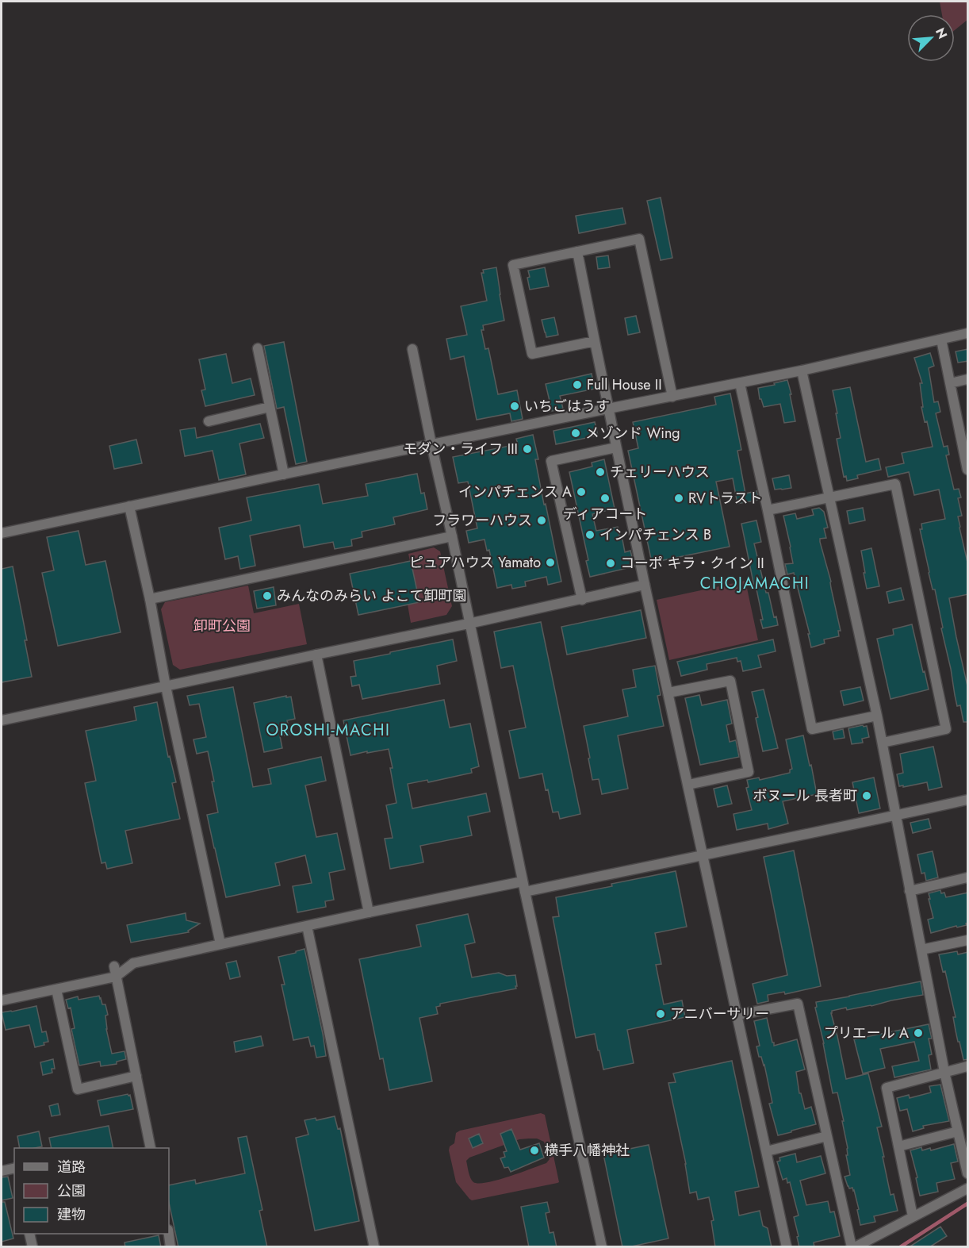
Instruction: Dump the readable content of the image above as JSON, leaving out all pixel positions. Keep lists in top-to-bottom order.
{
  "districts": ["CHOJAMACHI", "OROSHI-MACHI"],
  "parks": ["卸町公園"],
  "places": [
    "Full House II",
    "いちごはうす",
    "メゾンド Wing",
    "モダン・ライフ III",
    "チェリーハウス",
    "インパチェンス A",
    "ディアコート",
    "RVトラスト",
    "フラワーハウス",
    "インパチェンス B",
    "ピュアハウス Yamato",
    "コーポ キラ・クイン II",
    "みんなのみらい よこて卸町園",
    "ボヌール 長者町",
    "アニバーサリー",
    "プリエール A",
    "横手八幡神社"
  ],
  "legend": ["道路", "公園", "建物"],
  "north": "top right"
}
